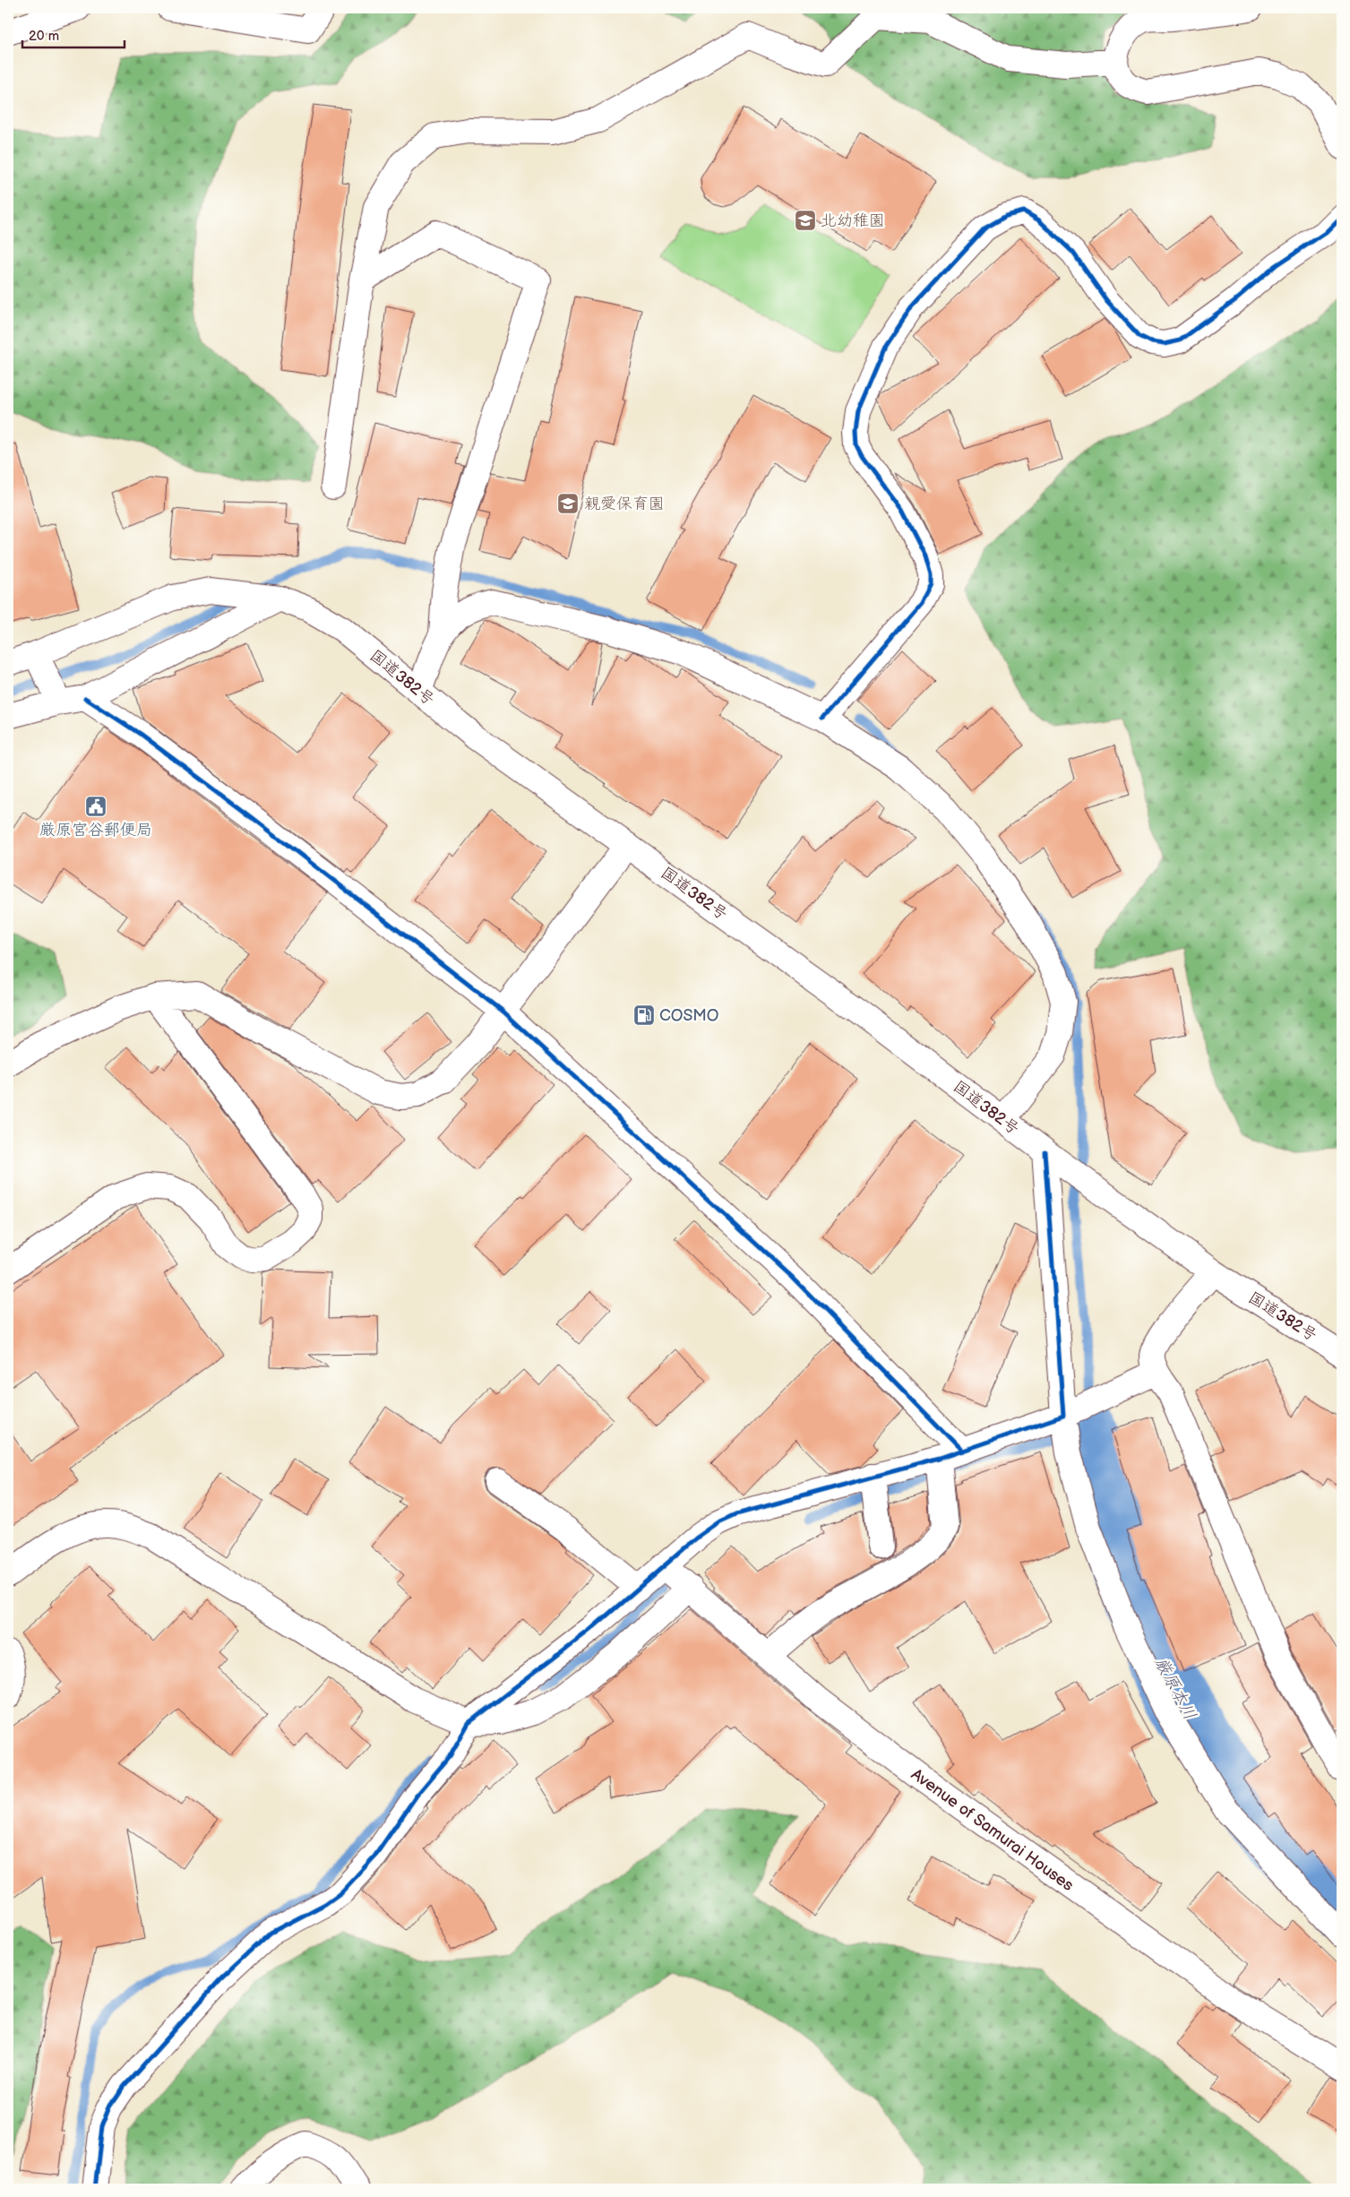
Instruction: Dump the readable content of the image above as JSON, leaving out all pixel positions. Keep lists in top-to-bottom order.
{
  "streets": {
    "main road": ["国道382号", "Avenue of Samurai Houses"]
  },
  "water": ["厳原本川"],
  "places": {
    "school or university": ["北幼稚園", "親愛保育園"],
    "public building": ["厳原宮谷郵便局"],
    "fuel station": ["COSMO"]
  },
  "scale_bar": "20 m"
}
